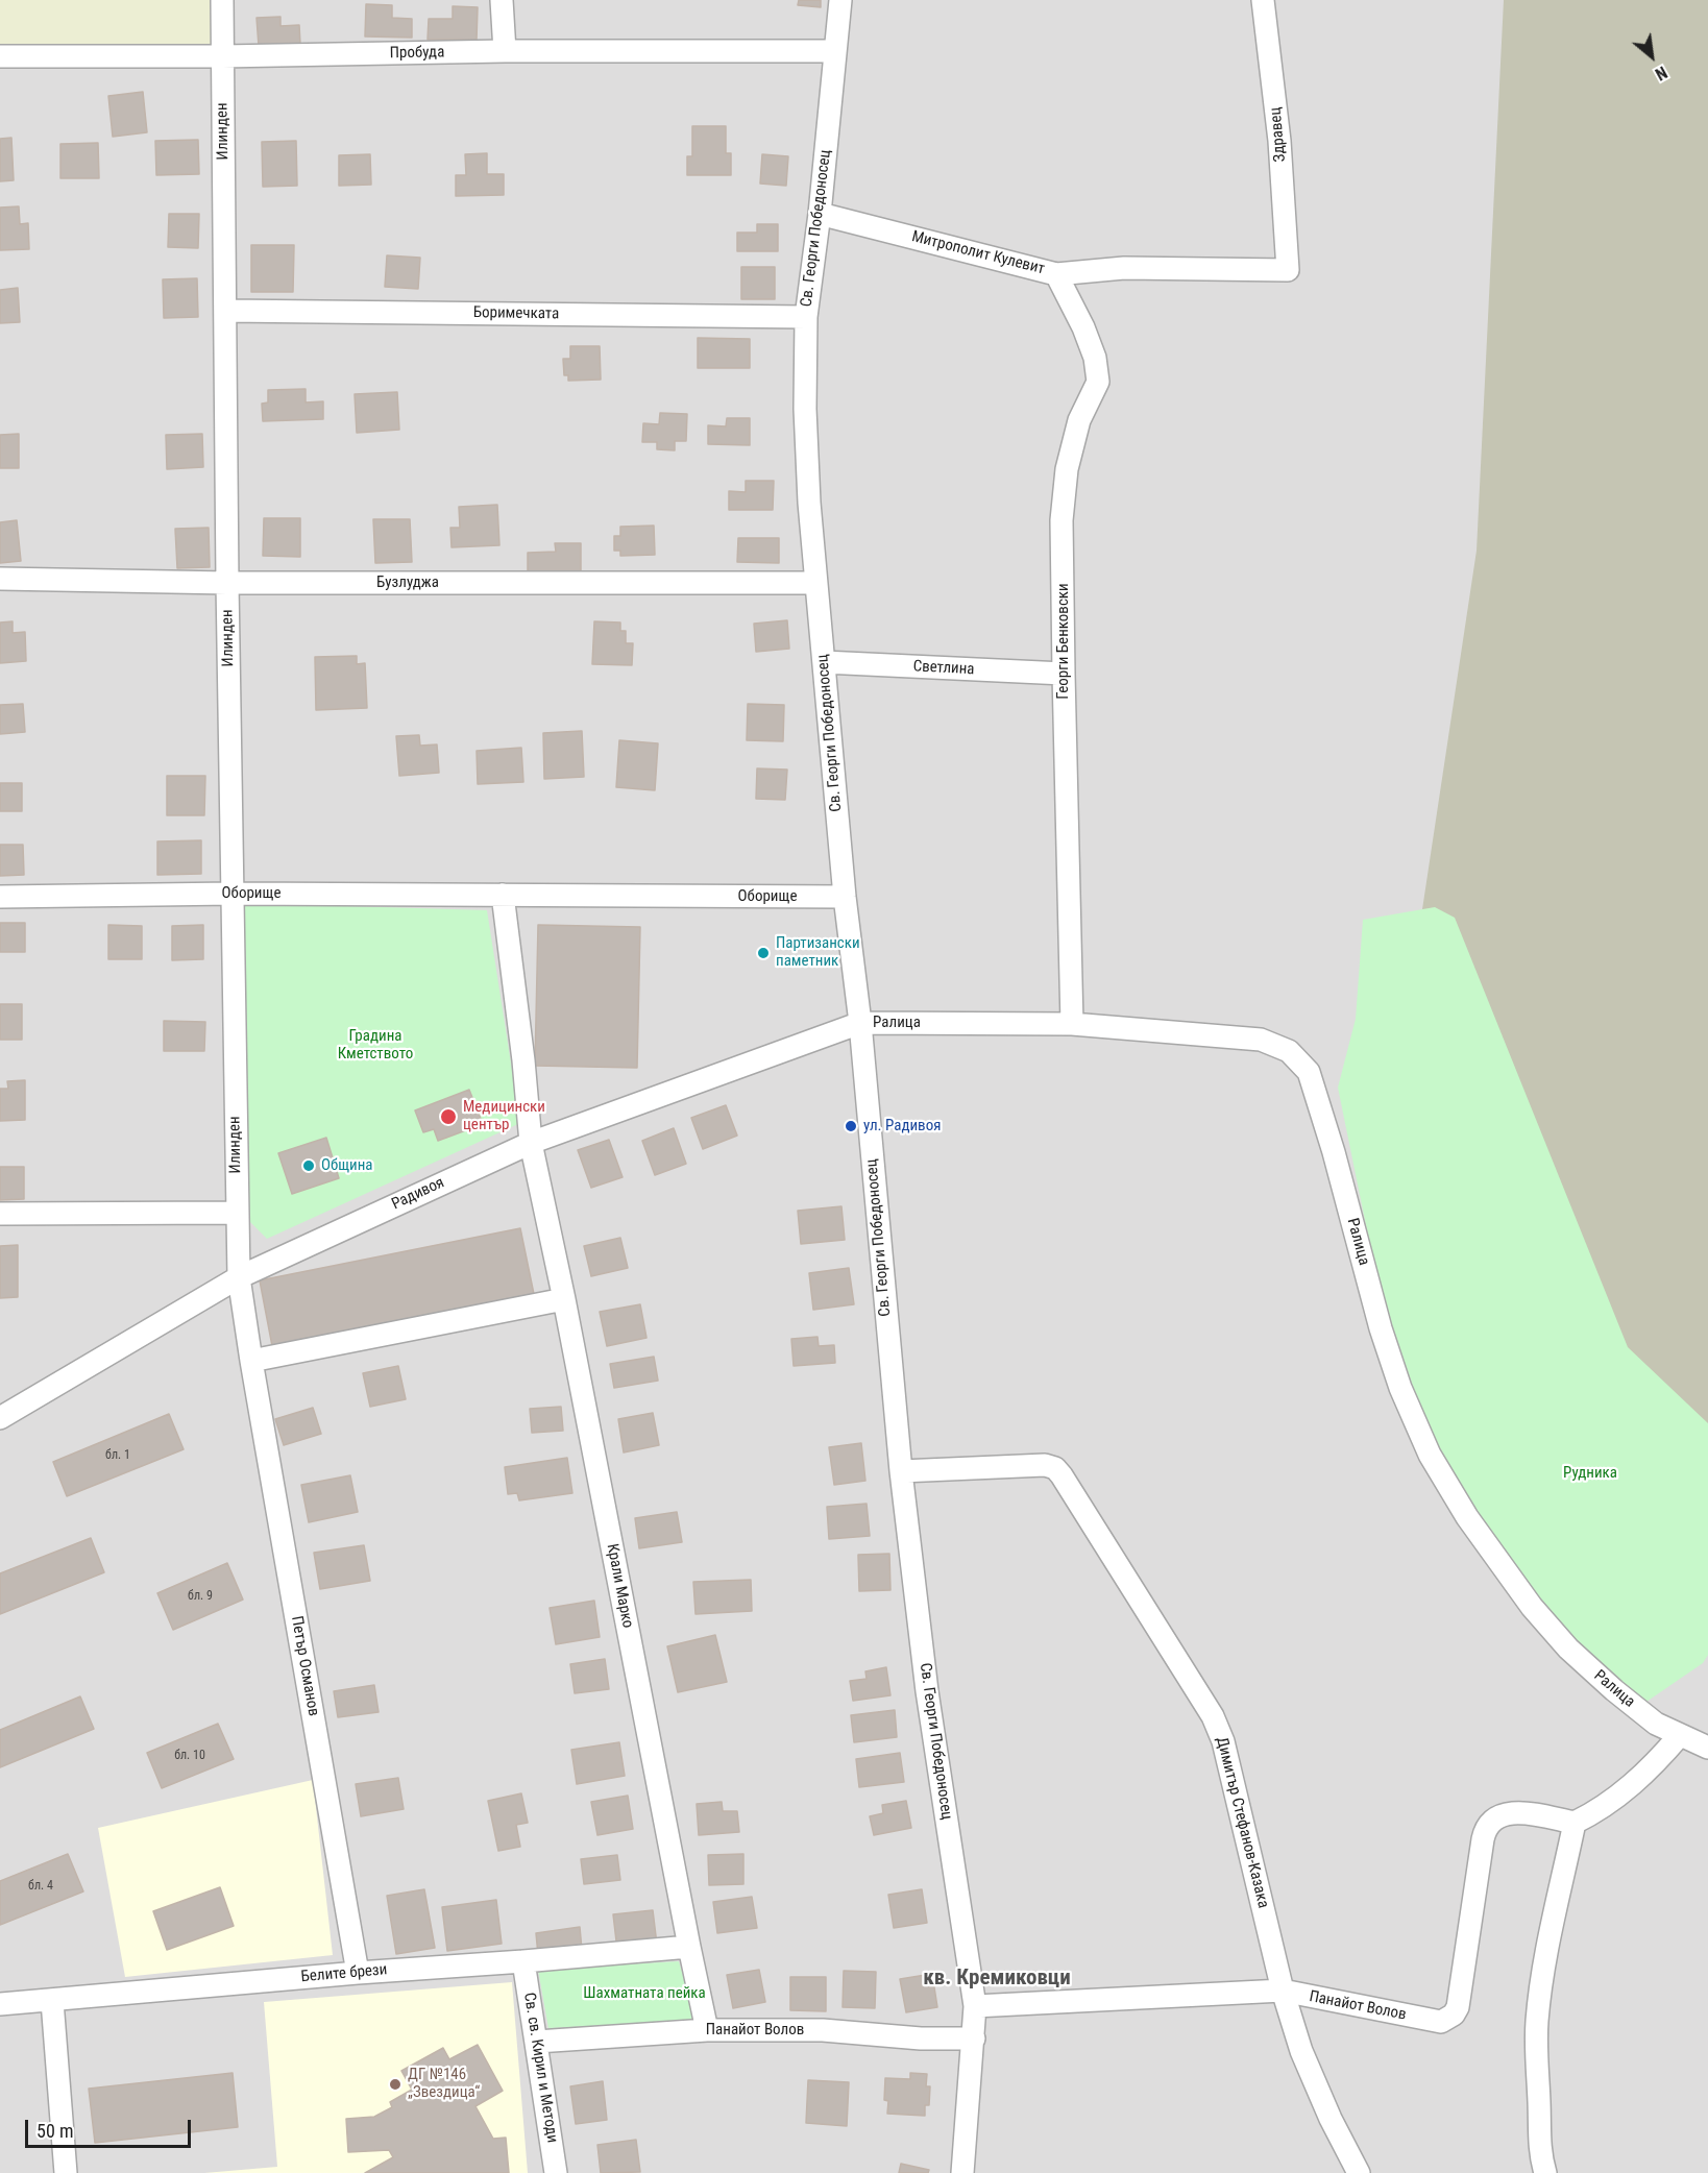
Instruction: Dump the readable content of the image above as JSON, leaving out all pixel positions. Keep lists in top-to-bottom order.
{
  "streets": {
    "street": [
      "Пробуда",
      "Илинден",
      "Здравец",
      "Св. Георги Победоносец",
      "Митрополит Кулевит",
      "Боримечката",
      "Бузлуджа",
      "Георги Бенковски",
      "Светлина",
      "Оборище",
      "Ралица",
      "Радивоя",
      "Крали Марко",
      "Петър Османов",
      "Димитър Стефанов-Казака",
      "Белите брези",
      "Панайот Волов",
      "Св. св. Кирил и Методи"
    ]
  },
  "crossings": [
    ["Пробуда", "Илинден"],
    ["Пробуда", "Св. Георги Победоносец"],
    ["Илинден", "Боримечката"],
    ["Илинден", "Бузлуджа"],
    ["Илинден", "Оборище"],
    ["Илинден", "Радивоя"],
    ["Илинден", "Петър Османов"],
    ["Здравец", "Митрополит Кулевит"],
    ["Св. Георги Победоносец", "Митрополит Кулевит"],
    ["Св. Георги Победоносец", "Боримечката"],
    ["Св. Георги Победоносец", "Бузлуджа"],
    ["Св. Георги Победоносец", "Светлина"],
    ["Св. Георги Победоносец", "Оборище"],
    ["Св. Георги Победоносец", "Ралица"],
    ["Св. Георги Победоносец", "Радивоя"],
    ["Св. Георги Победоносец", "Димитър Стефанов-Казака"],
    ["Св. Георги Победоносец", "Панайот Волов"],
    ["Митрополит Кулевит", "Георги Бенковски"],
    ["Георги Бенковски", "Светлина"],
    ["Георги Бенковски", "Ралица"],
    ["Ралица", "Радивоя"],
    ["Радивоя", "Крали Марко"],
    ["Радивоя", "Петър Османов"],
    ["Крали Марко", "Белите брези"],
    ["Крали Марко", "Панайот Волов"],
    ["Петър Османов", "Белите брези"],
    ["Димитър Стефанов-Казака", "Панайот Волов"],
    ["Белите брези", "Св. св. Кирил и Методи"],
    ["Панайот Волов", "Св. св. Кирил и Методи"]
  ],
  "districts": ["кв. Кремиковци"],
  "parks": ["Градина Кметството", "Рудника", "Шахматната пейка"],
  "places": [
    "Партизански паметник",
    "Медицински център",
    "ул. Радивоя",
    "Община",
    "ДГ №146 „Звездица“"
  ],
  "house_numbers": [
    "бл. 1",
    "бл. 9",
    "бл. 10",
    "бл. 4"
  ],
  "scale_bar": "50 m",
  "north": "bottom right"
}
